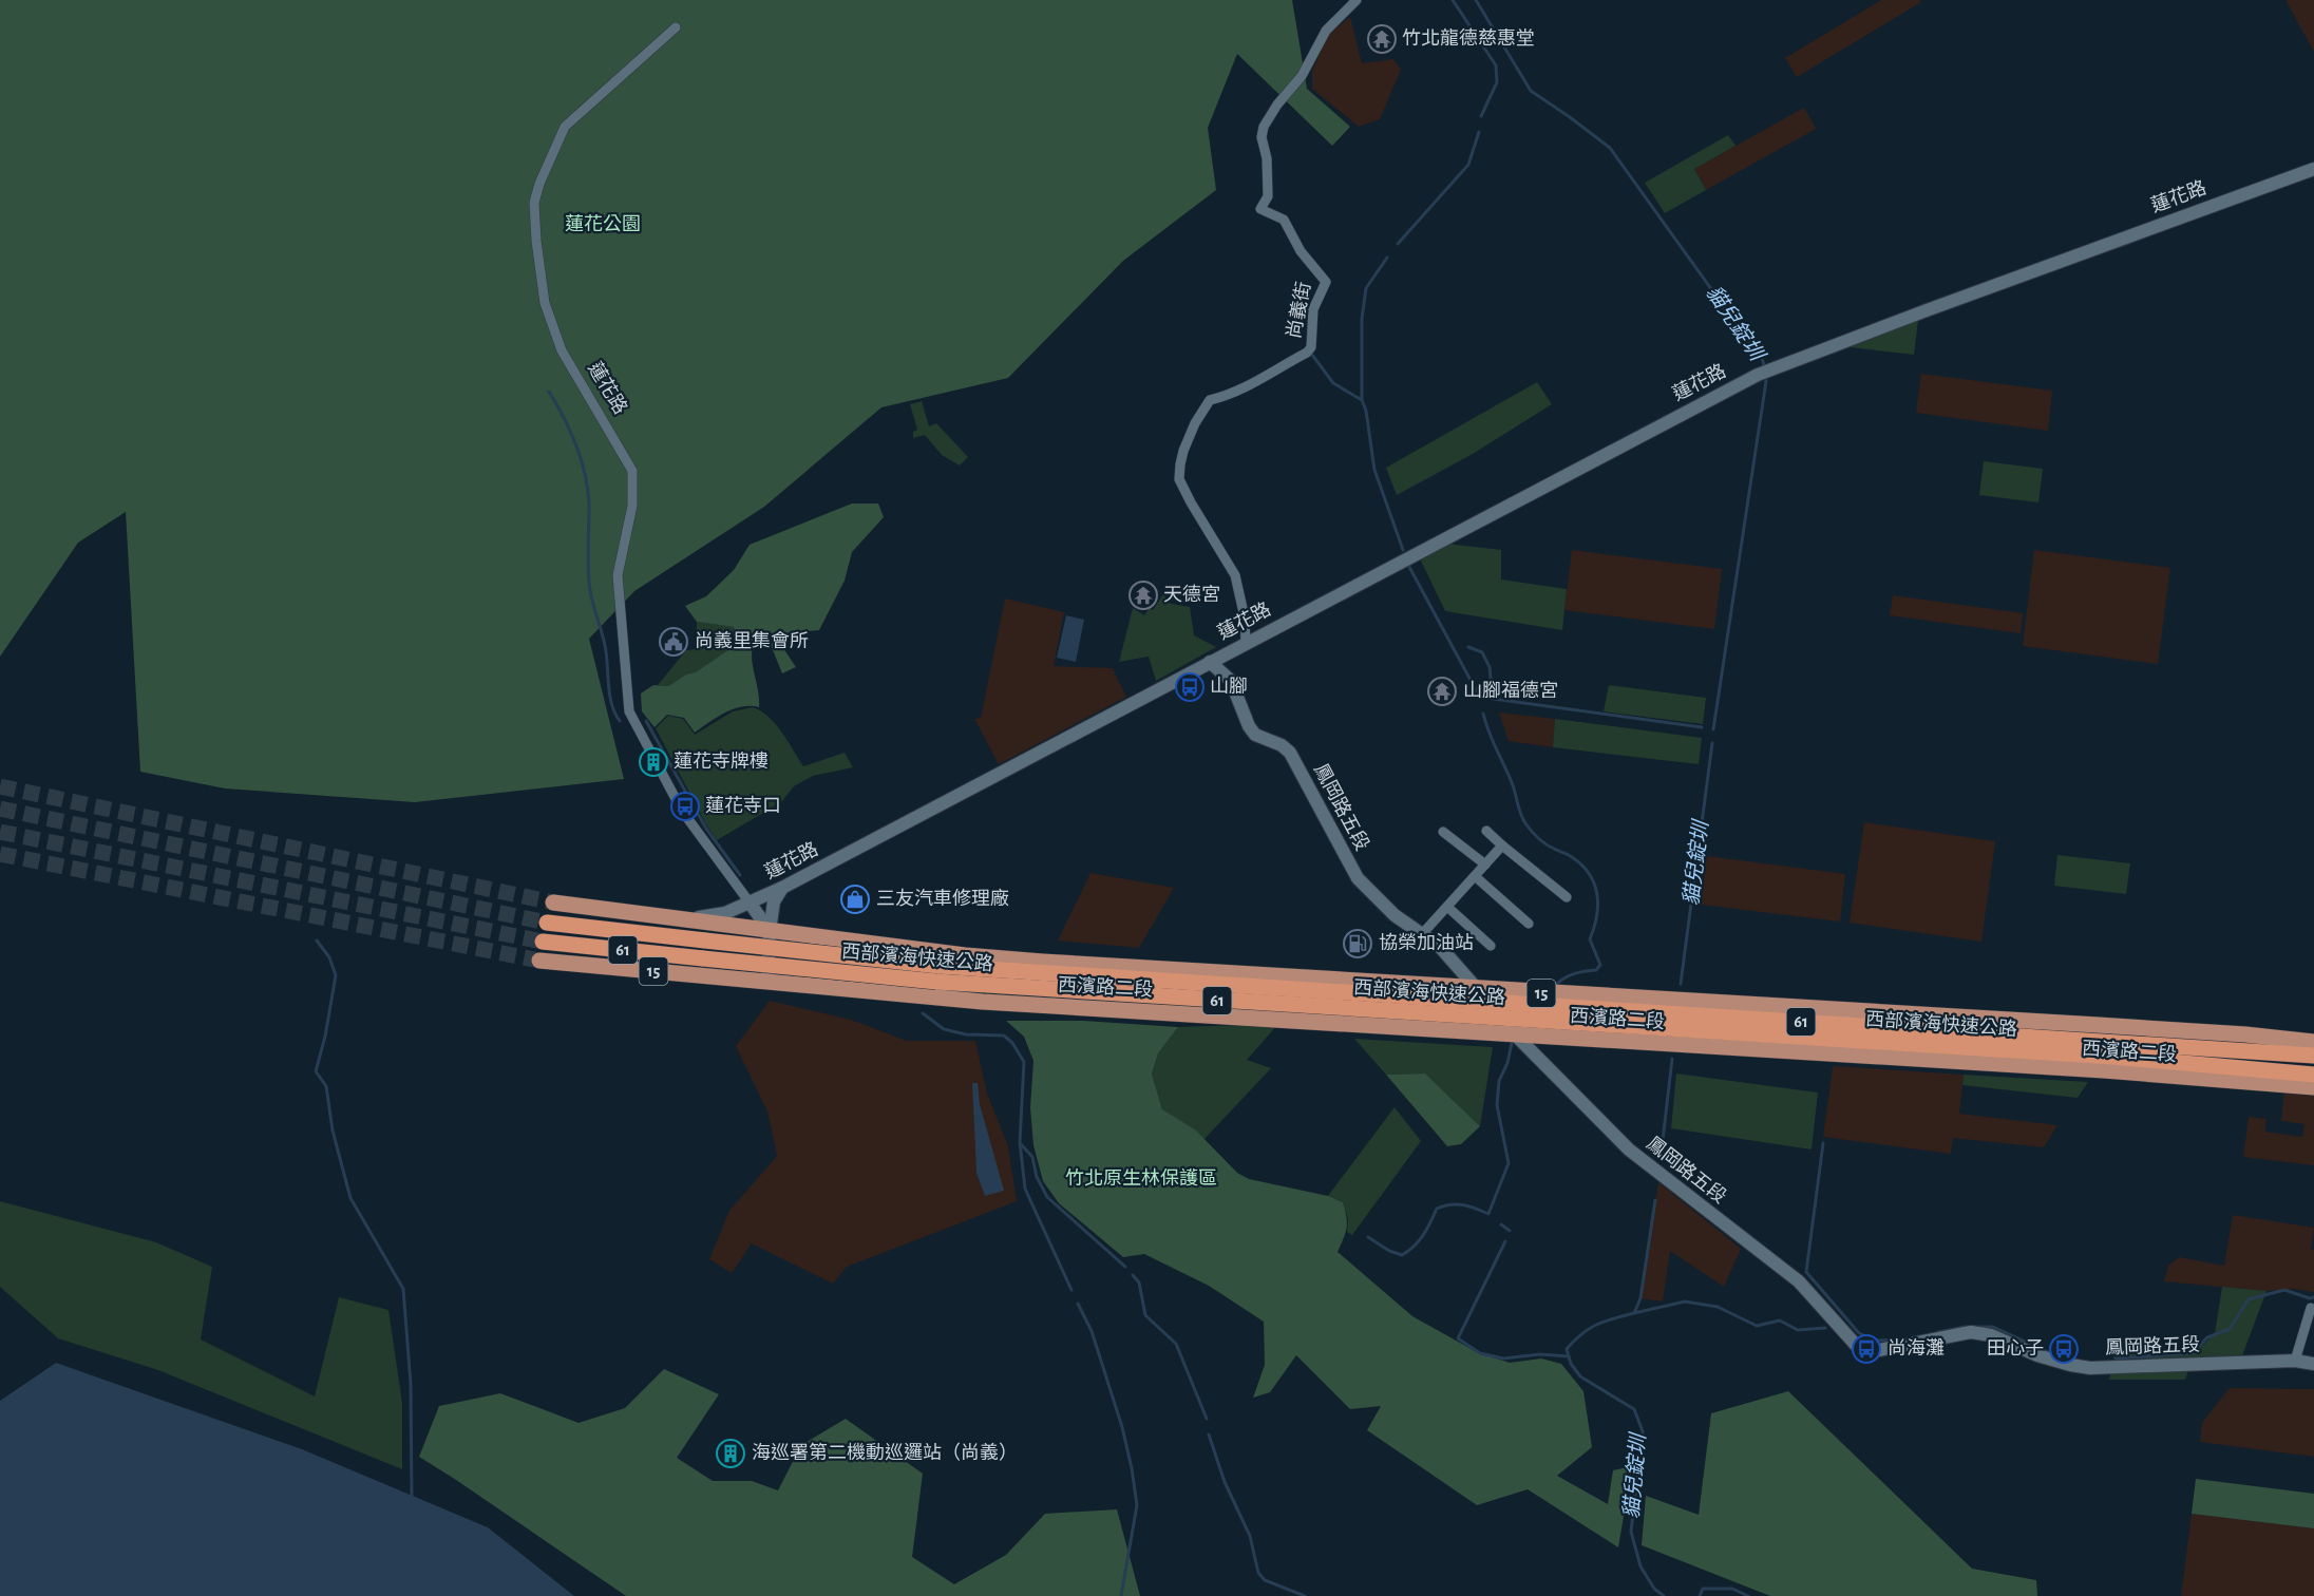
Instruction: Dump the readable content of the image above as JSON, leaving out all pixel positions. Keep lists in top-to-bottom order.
{
  "streets": {
    "highway": ["61", "西部濱海快速公路"],
    "main road": ["15", "西濱路二段"],
    "street": ["蓮花路", "尚義街", "鳳岡路五段"]
  },
  "crossings": [
    ["蓮花路", "尚義街"],
    ["蓮花路", "鳳岡路五段"],
    ["蓮花路", "西濱路二段"],
    ["鳳岡路五段", "西部濱海快速公路"],
    ["鳳岡路五段", "西濱路二段"]
  ],
  "water": ["貓兒錠圳"],
  "parks": ["蓮花公園", "竹北原生林保護區"],
  "places": {
    "temple": ["竹北龍德慈惠堂", "天德宮", "山腳福德宮"],
    "public building": ["尚義里集會所"],
    "bus stop": [
      "山腳",
      "蓮花寺口",
      "尚海灘",
      "田心子"
    ],
    "building": ["蓮花寺牌樓", "海巡署第二機動巡邏站（尚義）"],
    "shop": ["三友汽車修理廠"],
    "fuel station": ["協榮加油站"]
  }
}
